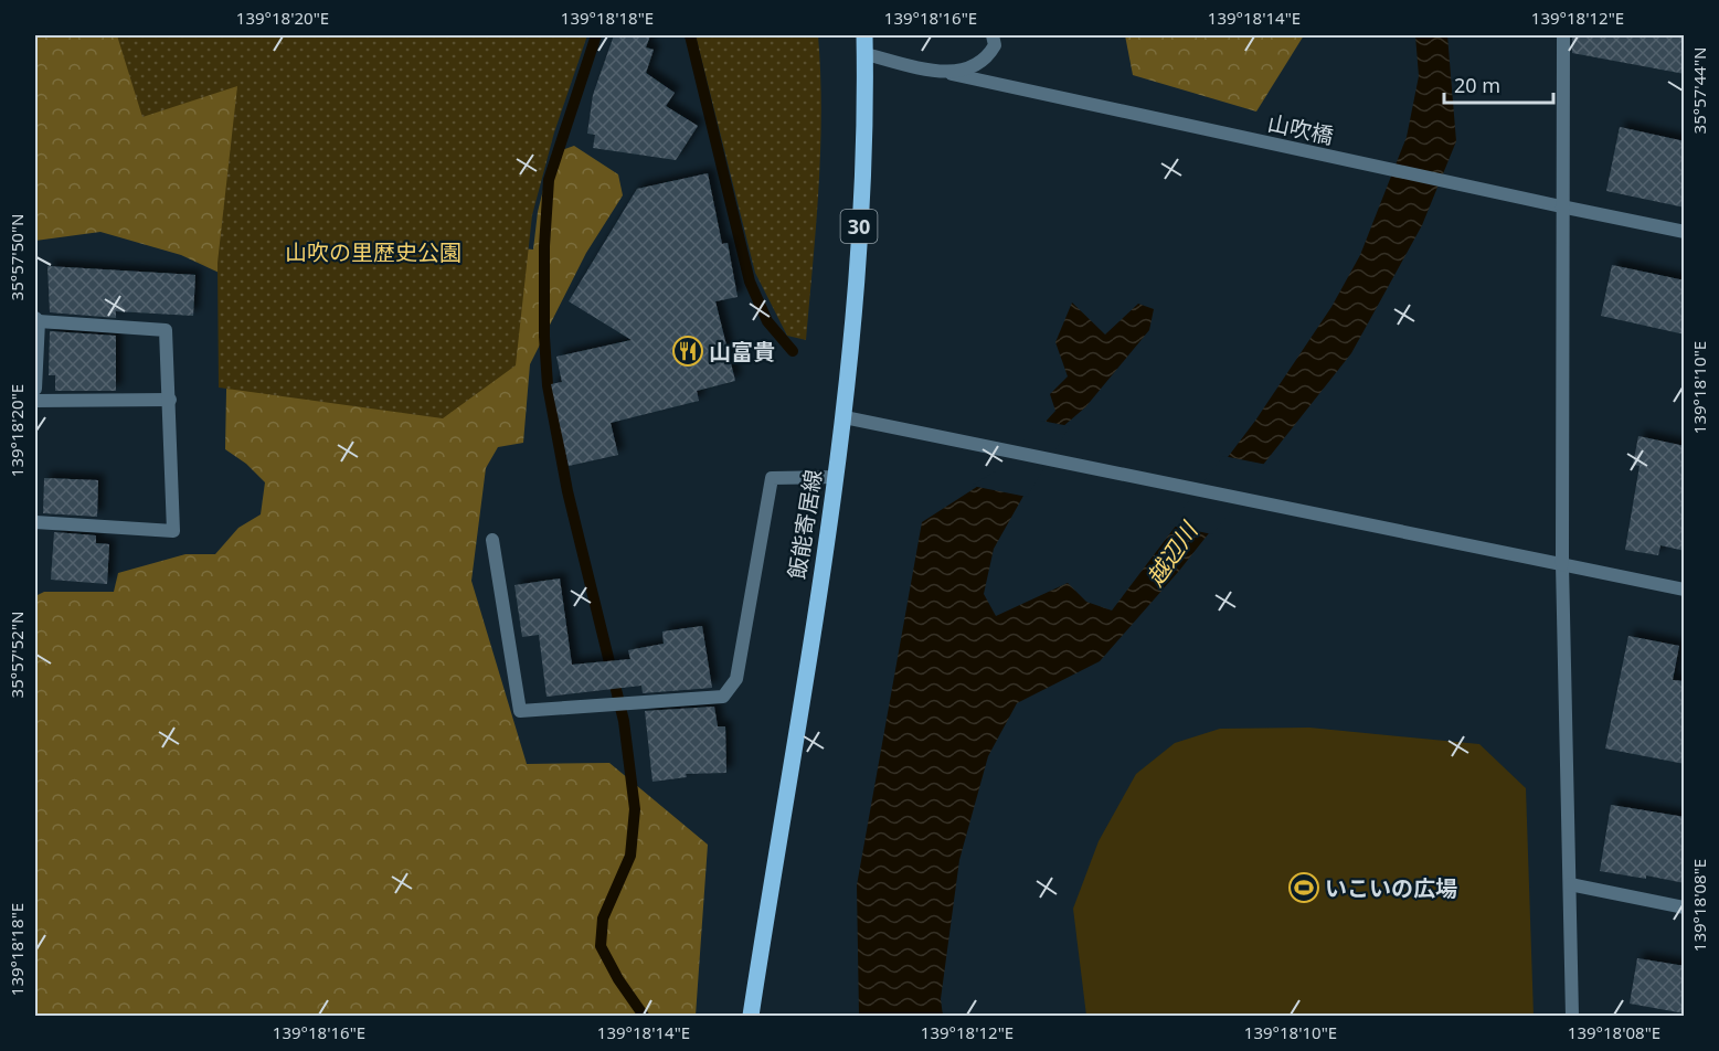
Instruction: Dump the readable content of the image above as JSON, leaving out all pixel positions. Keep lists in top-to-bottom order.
{
  "streets": {
    "main road": ["30", "飯能寄居線"],
    "street": ["山吹橋"]
  },
  "crossings": [
    ["山吹橋", "飯能寄居線"]
  ],
  "water": ["越辺川"],
  "parks": ["山吹の里歴史公園"],
  "places": {
    "restaurant": ["山富貴"],
    "sports": ["いこいの広場"]
  },
  "scale_bar": "20 m",
  "coordinates": [
    "139°18'20\"E",
    "139°18'18\"E",
    "139°18'16\"E",
    "139°18'14\"E",
    "139°18'12\"E",
    "35°57'44\"N",
    "35°57'50\"N",
    "139°18'10\"E",
    "35°57'52\"N",
    "139°18'08\"E"
  ]
}
